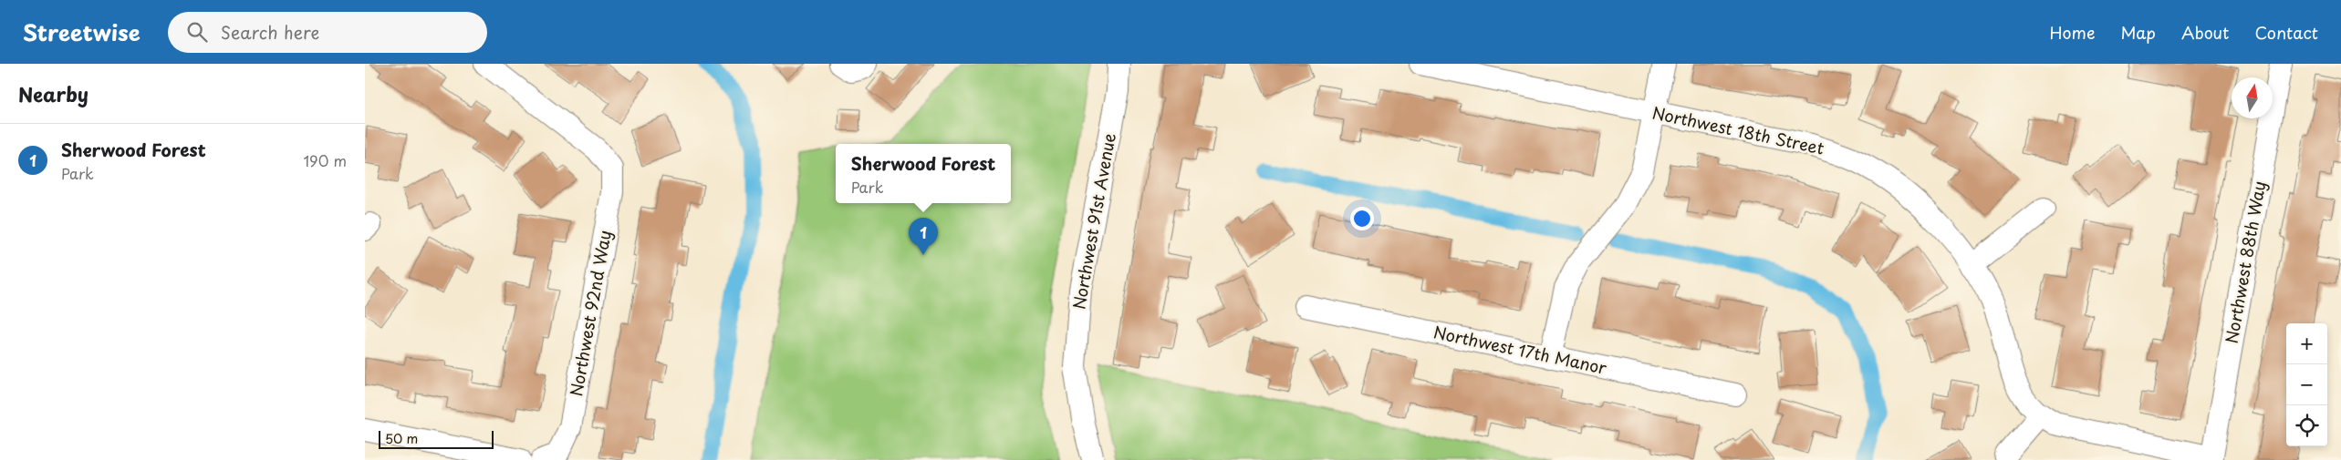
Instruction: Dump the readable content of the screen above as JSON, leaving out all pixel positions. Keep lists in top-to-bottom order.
{
  "streets": {
    "street": [
      "Northwest 18th Street",
      "Northwest 91st Avenue",
      "Northwest 88th Way",
      "Northwest 92nd Way",
      "Northwest 17th Manor"
    ]
  },
  "crossings": [
    ["Northwest 18th Street", "Northwest 88th Way"]
  ],
  "scale_bar": "50 m",
  "north": "top",
  "page": {
    "header": "Streetwise",
    "search": "Search here",
    "nav": [
      "Home",
      "Map",
      "About",
      "Contact"
    ],
    "heading": "Nearby",
    "list": [
      {
        "mark": "1",
        "name": "Sherwood Forest",
        "note": "Park",
        "value": "190 m"
      }
    ],
    "popup": ["Sherwood Forest", "Park"],
    "pins": "1",
    "map_buttons": ["+", "−"],
    "scale": "50 m"
  }
}
